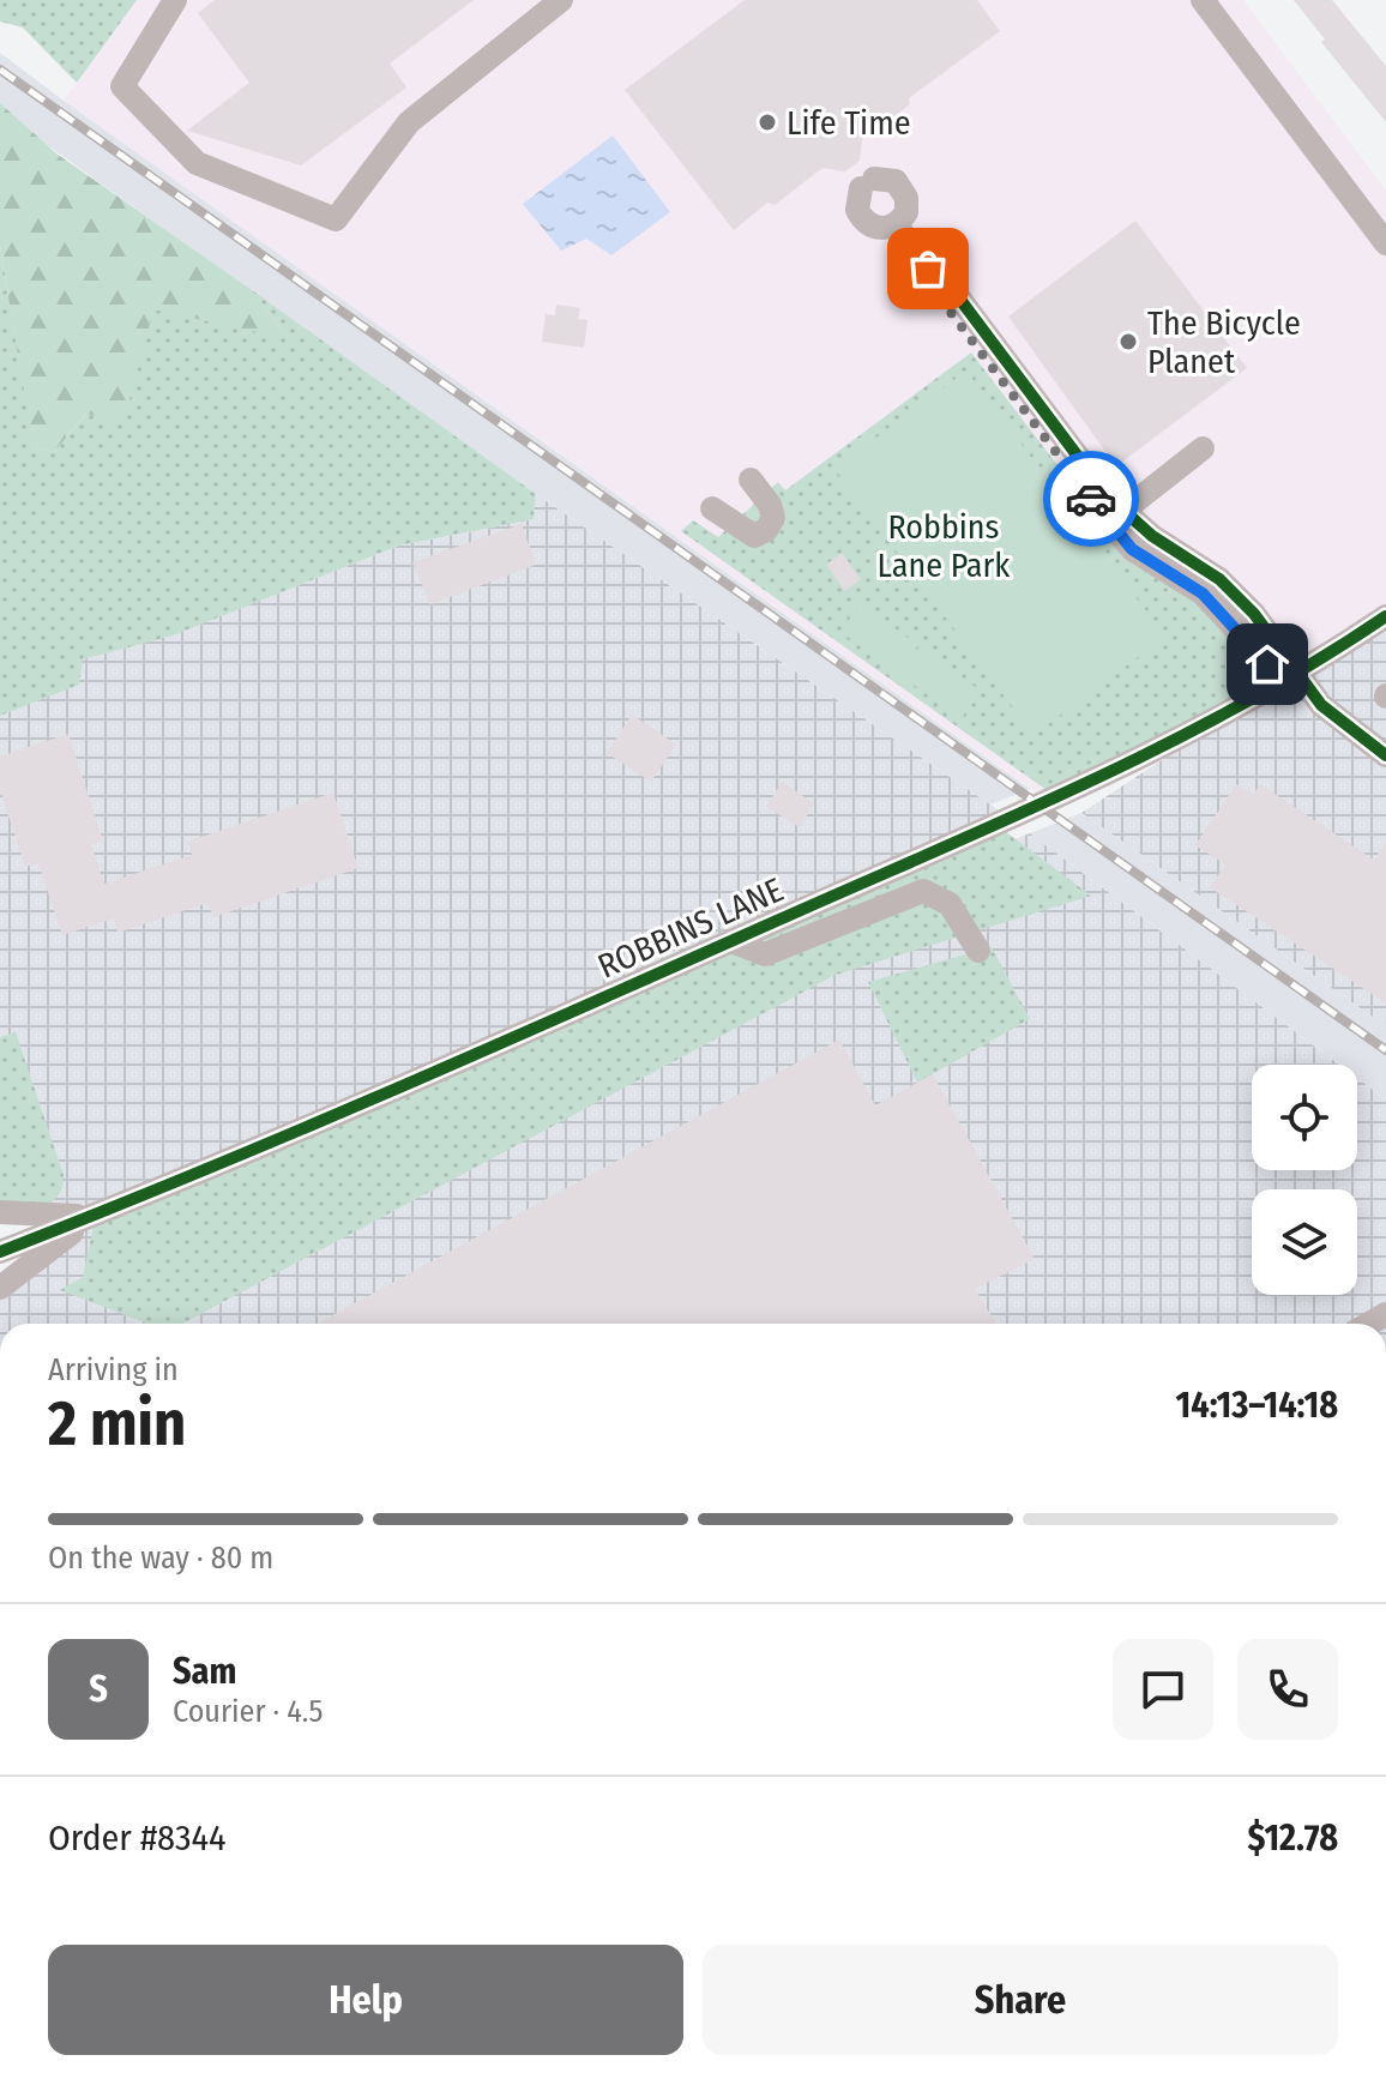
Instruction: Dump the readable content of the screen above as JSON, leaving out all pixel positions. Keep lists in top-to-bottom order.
{
  "streets": {
    "street": ["ROBBINS LANE"]
  },
  "parks": ["Robbins Lane Park"],
  "places": ["Life Time", "The Bicycle Planet"],
  "page": {
    "heading": ["2 min", "Arriving in", "14:13–14:18"],
    "panel": [
      "Sam",
      "Courier · 4.5",
      "Order #8344",
      "$12.78"
    ],
    "bar": "On the way · 80 m",
    "round": "S",
    "buttons": ["Help", "Share"]
  }
}
